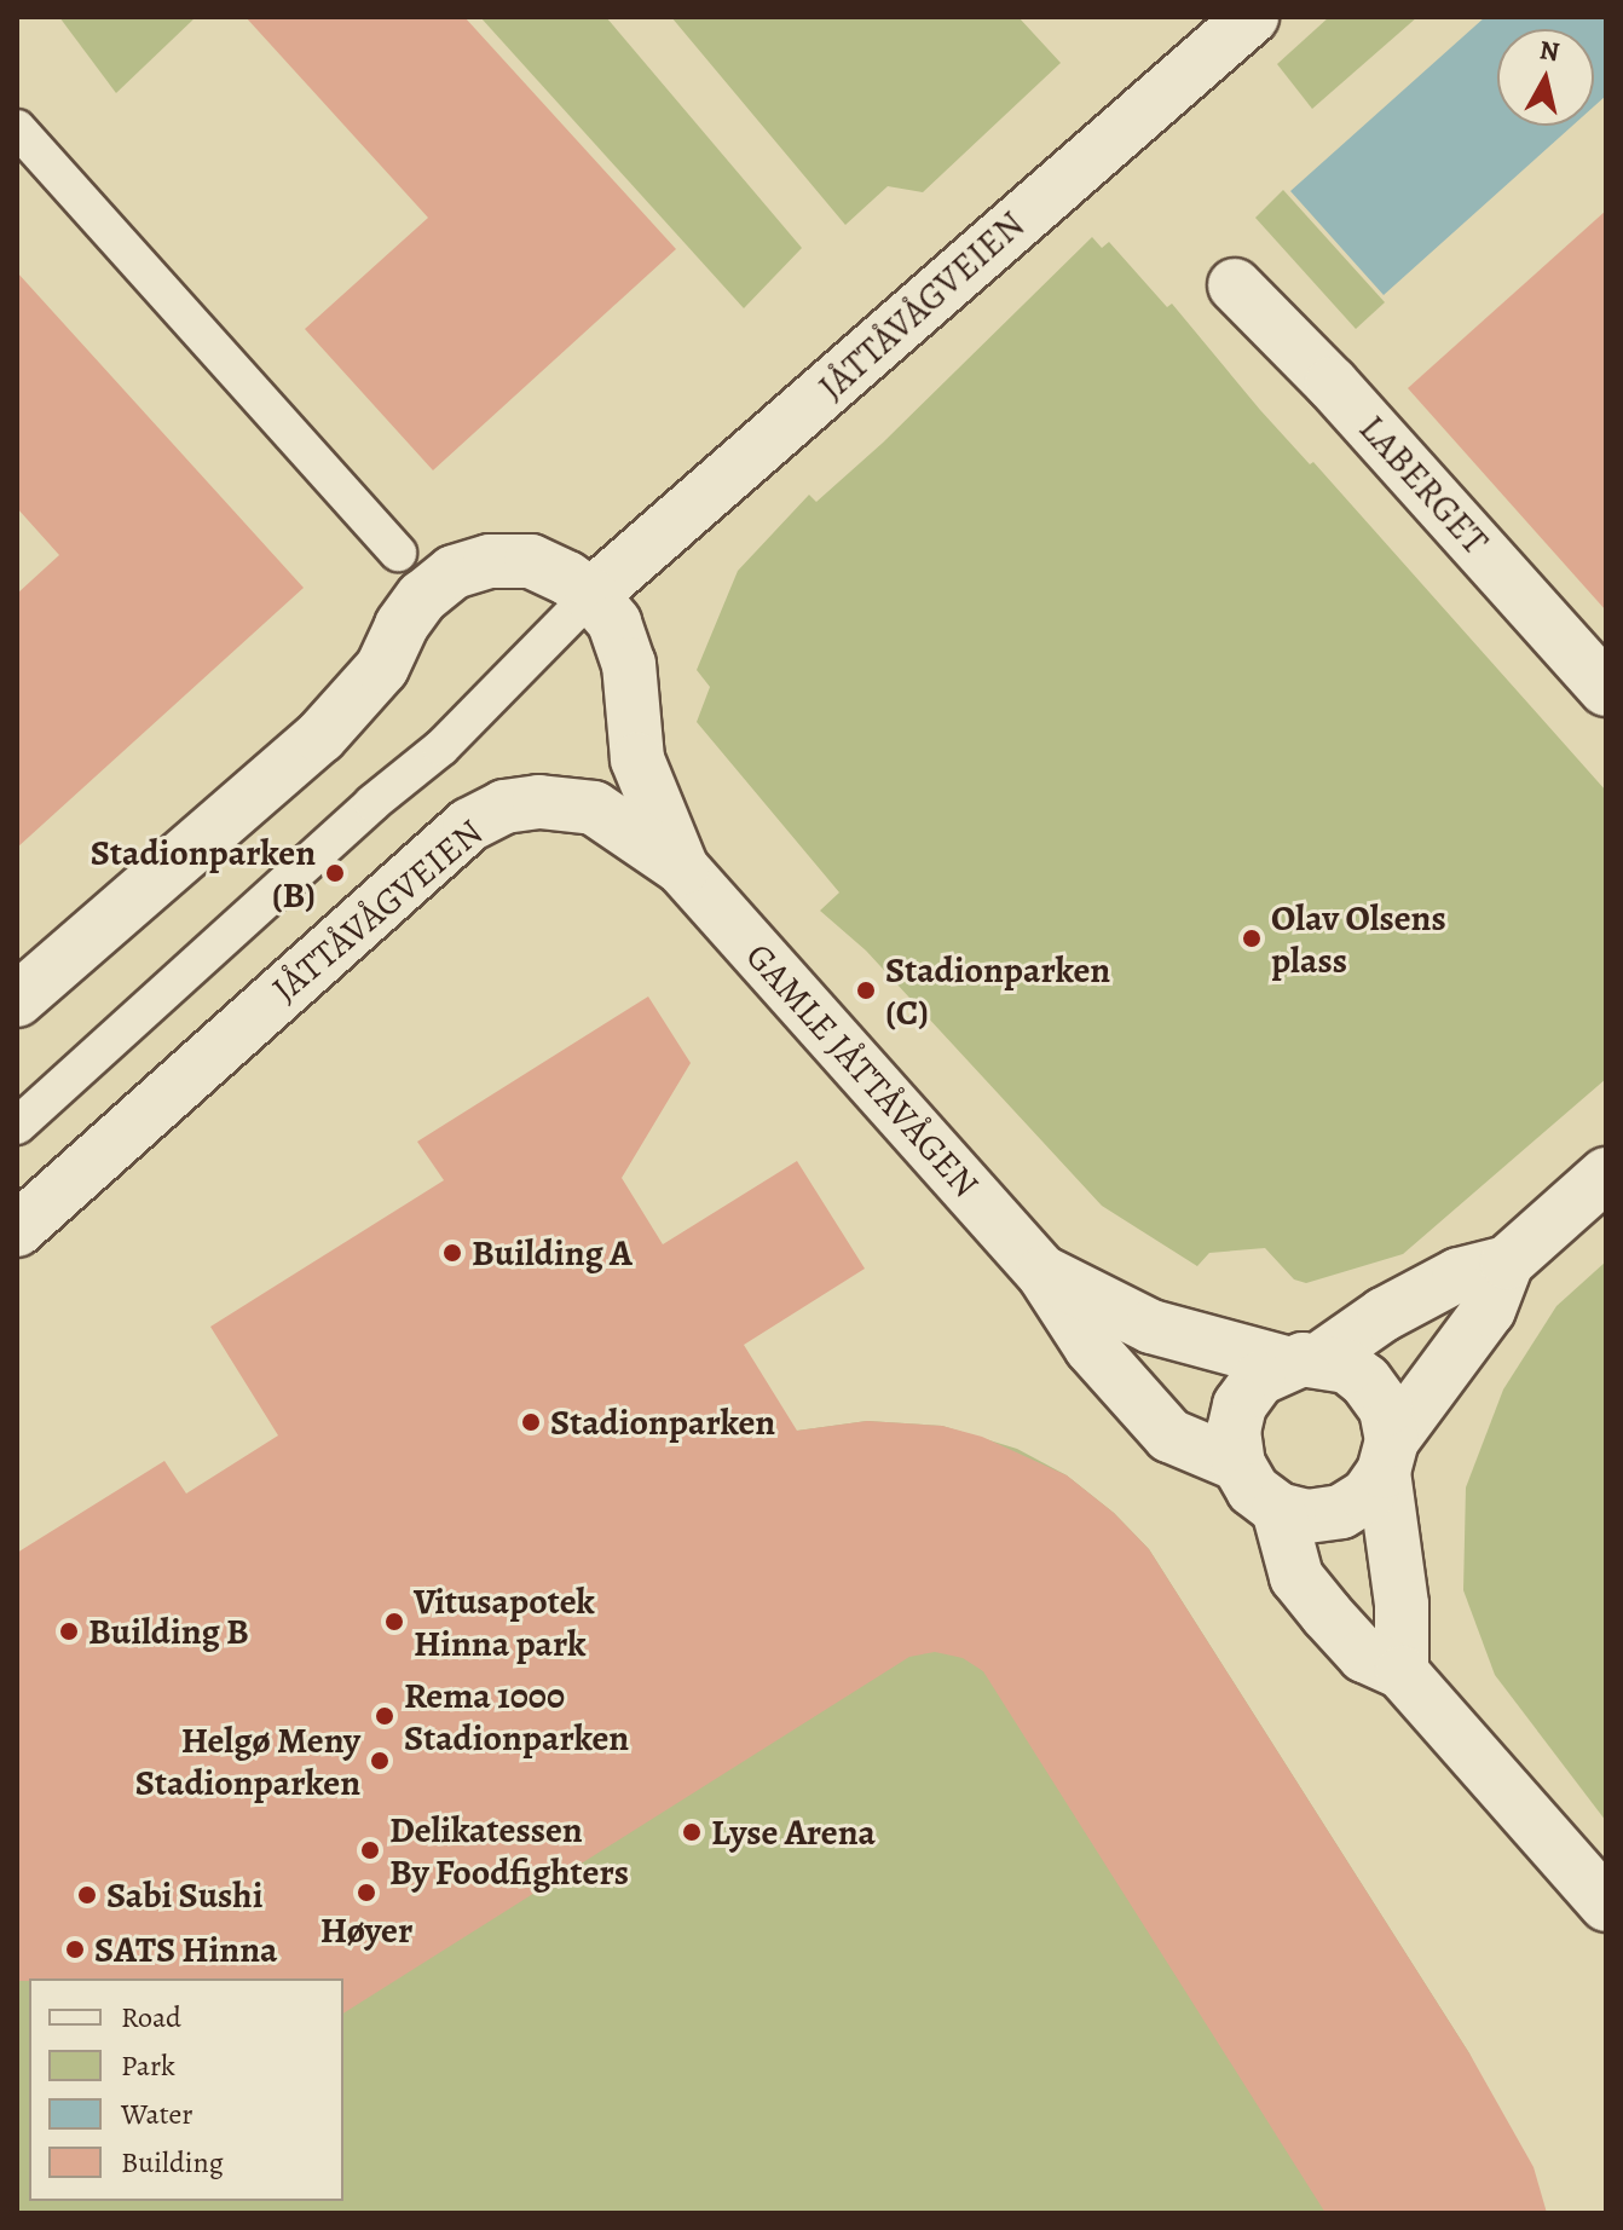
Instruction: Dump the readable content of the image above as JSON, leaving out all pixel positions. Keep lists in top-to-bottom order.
{
  "streets": {
    "street": ["JÅTTÅVÅGVEIEN", "LABERGET", "GAMLE JÅTTÅVÅGEN"]
  },
  "crossings": [
    ["JÅTTÅVÅGVEIEN", "GAMLE JÅTTÅVÅGEN"]
  ],
  "places": [
    "Stadionparken (B)",
    "Olav Olsens plass",
    "Stadionparken (C)",
    "Building A",
    "Stadionparken",
    "Vitusapotek Hinna park",
    "Building B",
    "Rema 1000 Stadionparken",
    "Helgø Meny Stadionparken",
    "Lyse Arena",
    "Delikatessen By Foodfighters",
    "Høyer",
    "Sabi Sushi",
    "SATS Hinna"
  ],
  "legend": [
    "Road",
    "Park",
    "Water",
    "Building"
  ],
  "north": "top"
}
